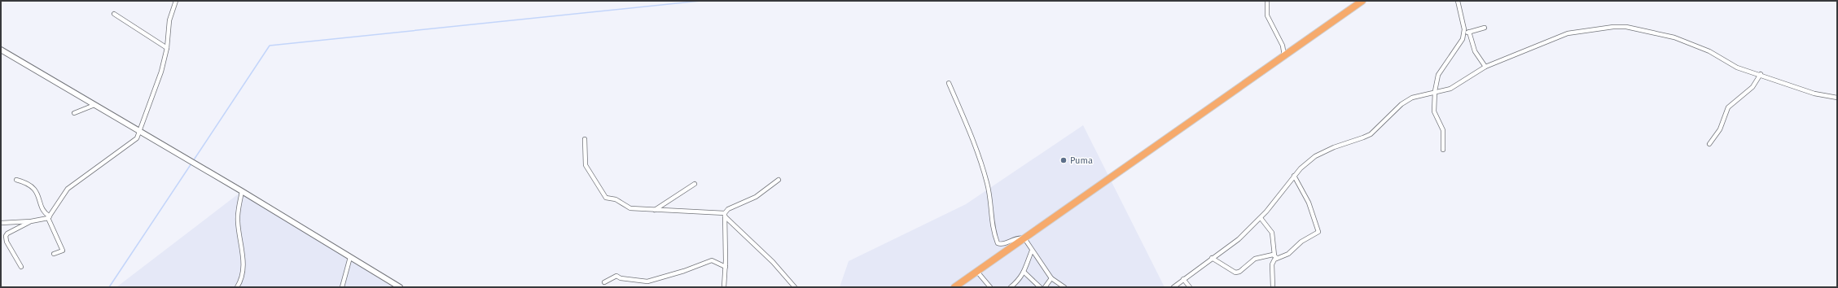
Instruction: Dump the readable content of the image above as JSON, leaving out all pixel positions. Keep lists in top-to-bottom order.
{
  "places": ["Puma"]
}
